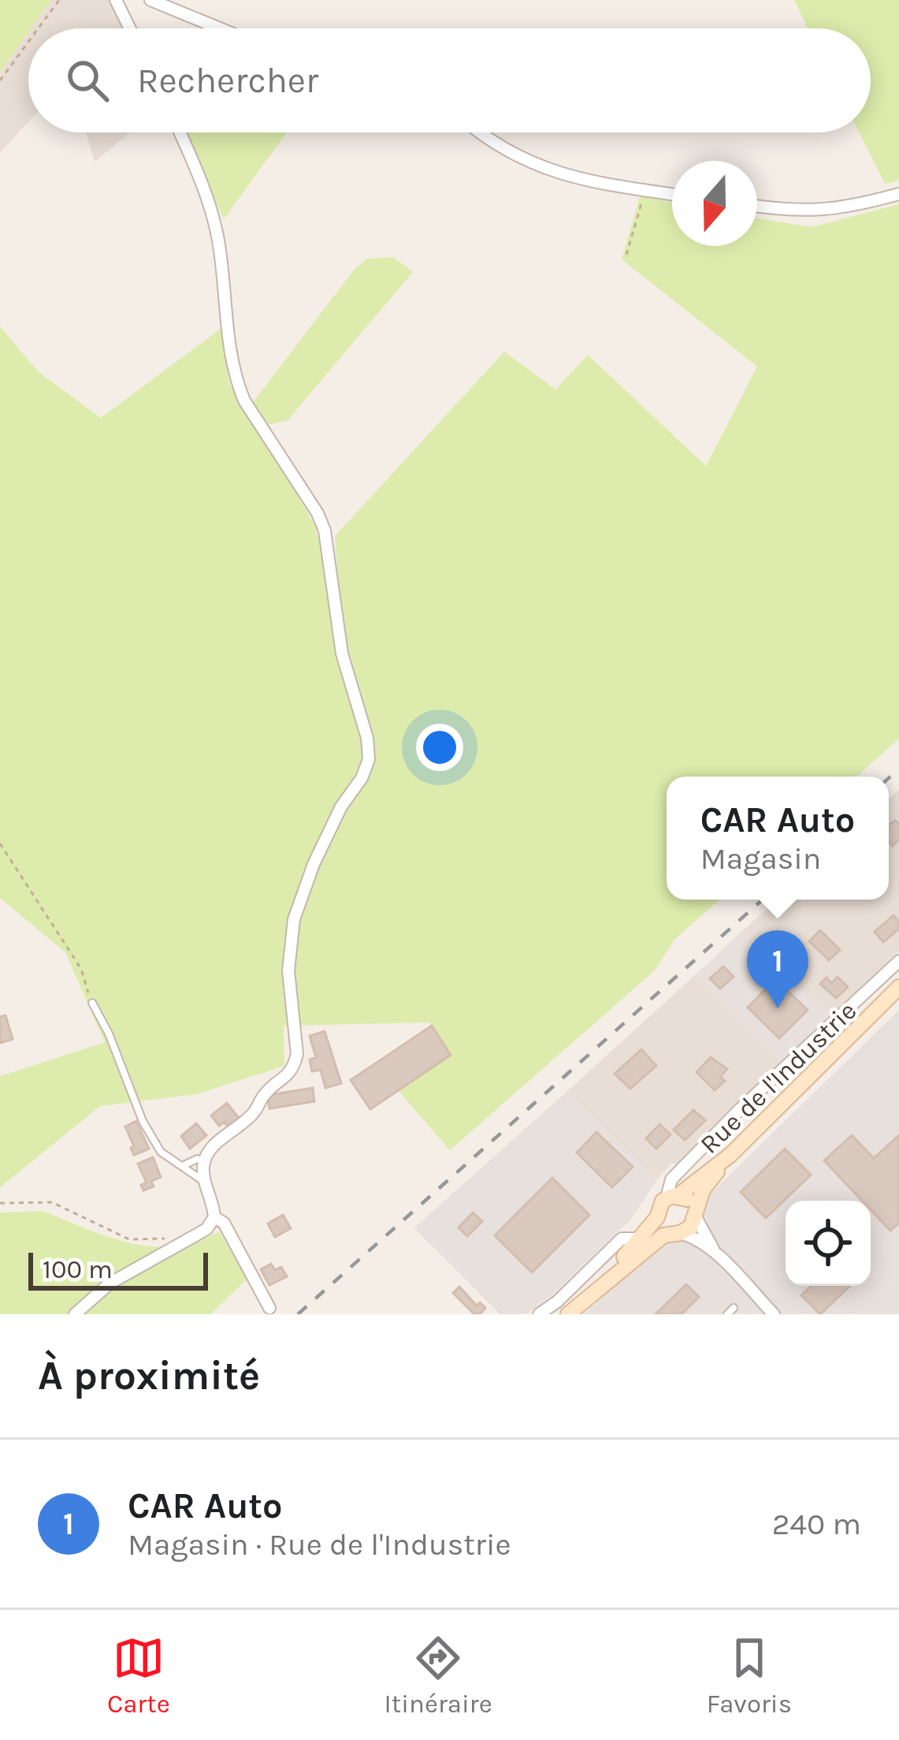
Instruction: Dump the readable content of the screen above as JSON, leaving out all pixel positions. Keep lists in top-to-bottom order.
{
  "streets": {
    "main road": ["Rue de l'Industrie"]
  },
  "scale_bar": "100 m",
  "north": "bottom",
  "page": {
    "search": "Rechercher",
    "popup": ["CAR Auto", "Magasin"],
    "pins": "1",
    "scale": "100 m",
    "heading": "À proximité",
    "list": [
      {
        "mark": "1",
        "name": "CAR Auto",
        "note": "Magasin · Rue de l'Industrie",
        "value": "240 m"
      }
    ],
    "nav": ["Carte", "Itinéraire", "Favoris"]
  }
}
